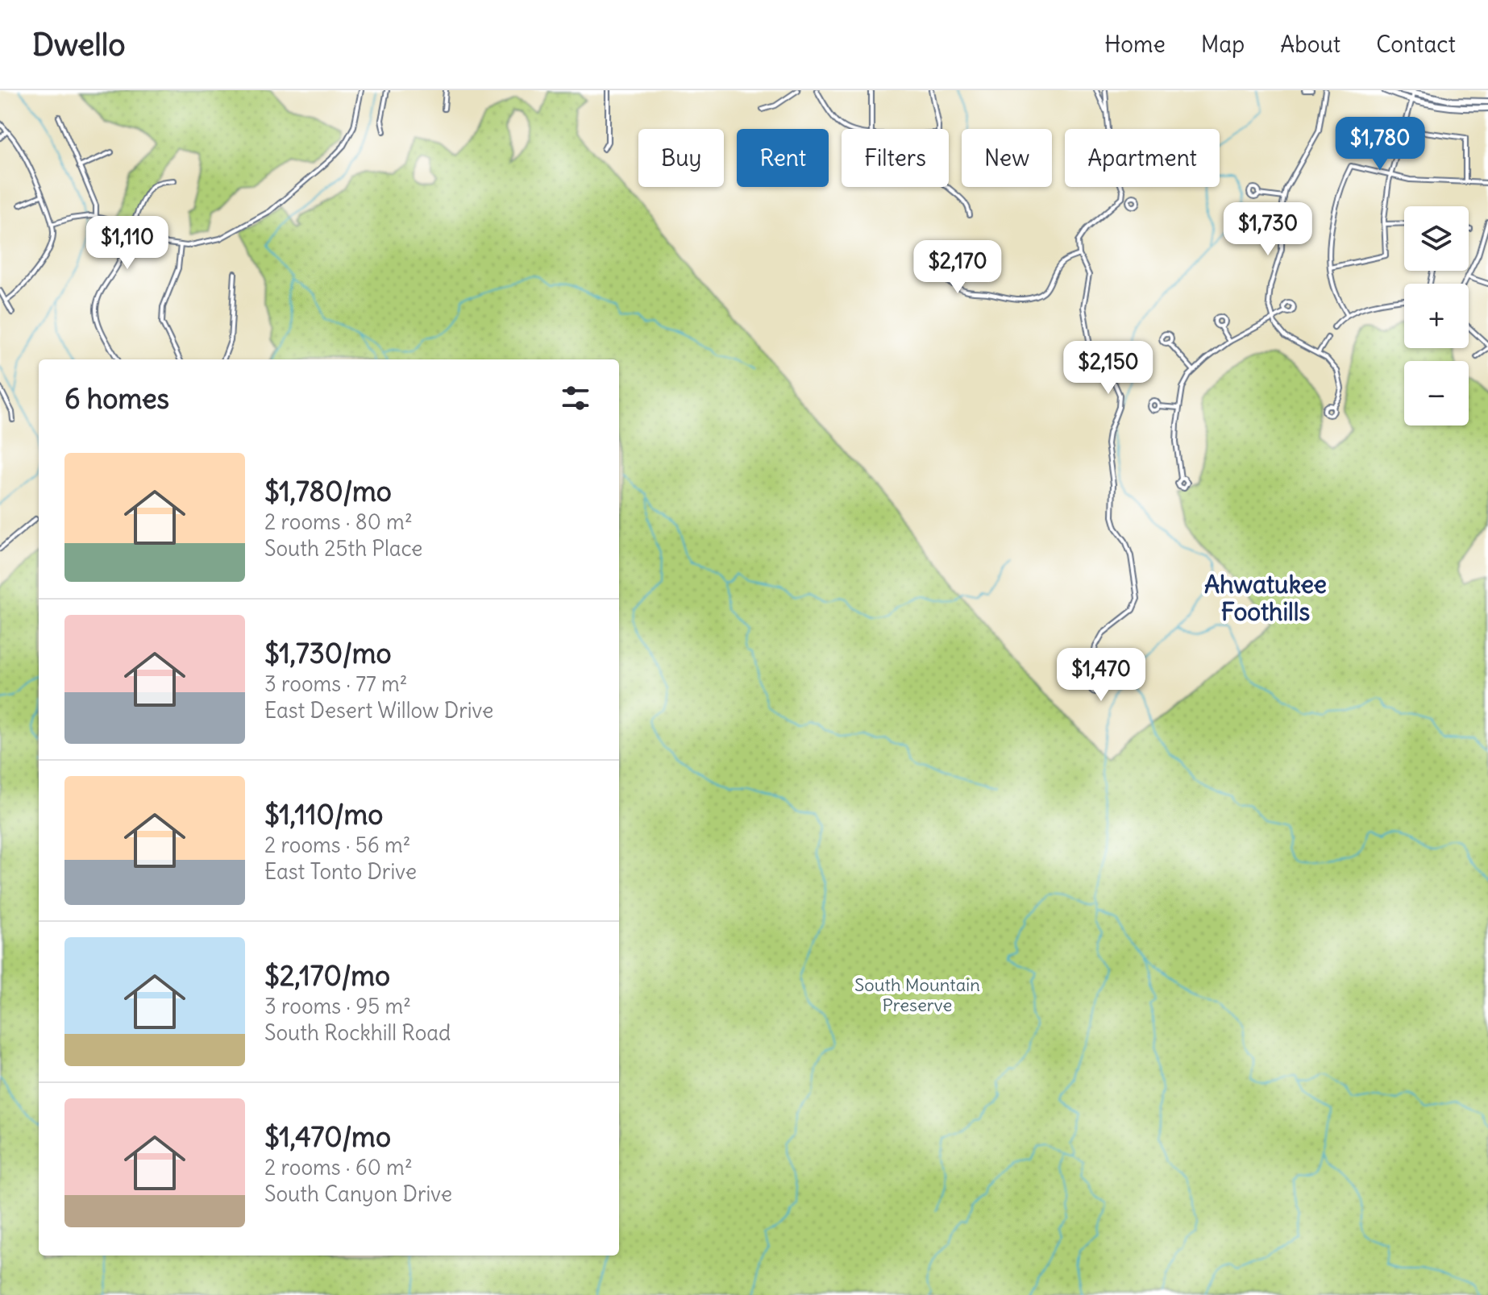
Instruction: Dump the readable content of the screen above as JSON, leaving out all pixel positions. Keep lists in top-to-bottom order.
{
  "districts": ["Ahwatukee Foothills"],
  "parks": ["South Mountain Preserve"],
  "page": {
    "header": "Dwello",
    "nav": [
      "Home",
      "Map",
      "About",
      "Contact"
    ],
    "price": [
      "$1,780",
      "$1,730",
      "$1,110",
      "$2,170",
      "$2,150",
      "$1,470"
    ],
    "chip": [
      "Buy",
      "Rent",
      "Filters",
      "New",
      "Apartment"
    ],
    "map_buttons": ["+", "−"],
    "heading": "6 homes",
    "list": [
      {
        "name": "$1,780/mo",
        "note": "2 rooms · 80 m² · South 25th Place"
      },
      {
        "name": "$1,730/mo",
        "note": "3 rooms · 77 m² · East Desert Willow Drive"
      },
      {
        "name": "$1,110/mo",
        "note": "2 rooms · 56 m² · East Tonto Drive"
      },
      {
        "name": "$2,170/mo",
        "note": "3 rooms · 95 m² · South Rockhill Road"
      },
      {
        "name": "$1,470/mo",
        "note": "2 rooms · 60 m² · South Canyon Drive"
      }
    ]
  }
}
